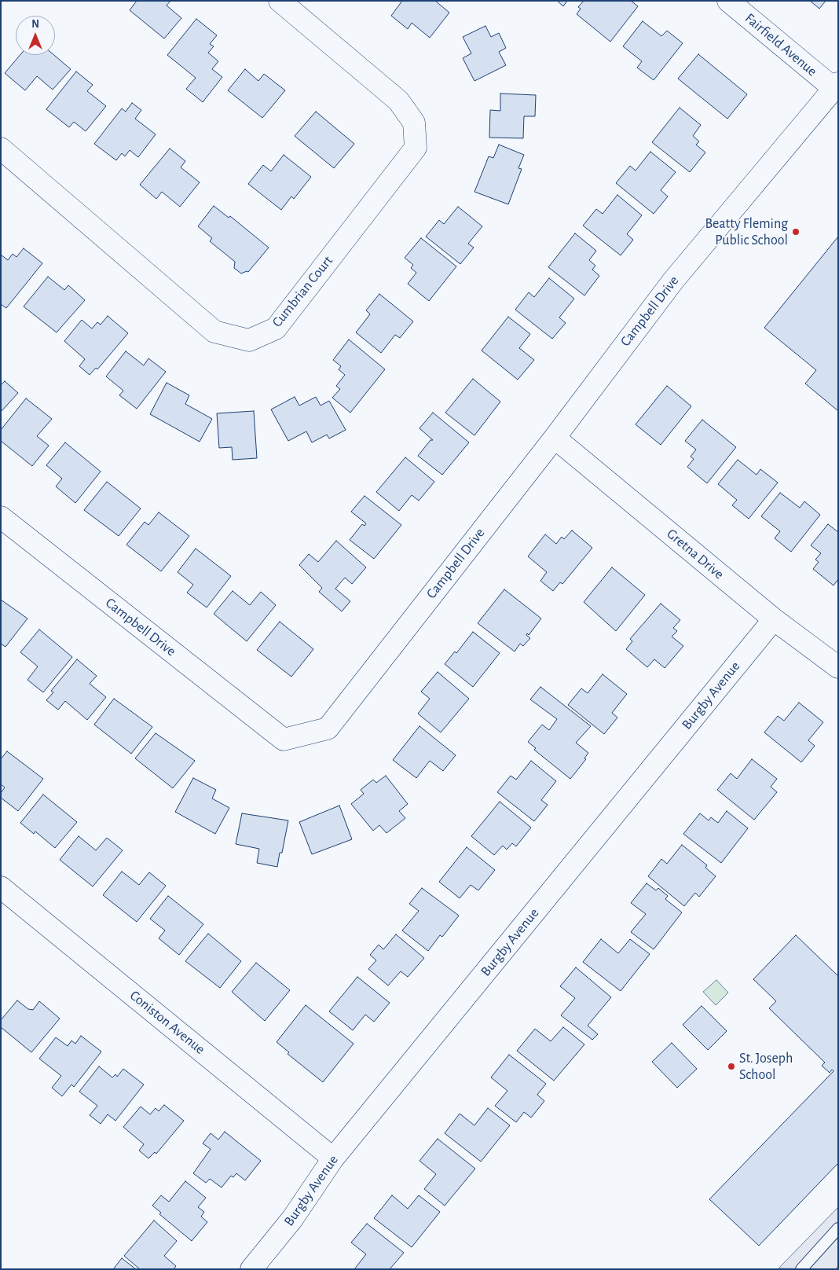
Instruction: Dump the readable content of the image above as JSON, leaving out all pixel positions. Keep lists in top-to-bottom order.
{
  "streets": {
    "street": [
      "Fairfield Avenue",
      "Cumbrian Court",
      "Campbell Drive",
      "Gretna Drive",
      "Burgby Avenue",
      "Coniston Avenue"
    ]
  },
  "crossings": [
    ["Fairfield Avenue", "Campbell Drive"],
    ["Campbell Drive", "Gretna Drive"],
    ["Gretna Drive", "Burgby Avenue"],
    ["Burgby Avenue", "Coniston Avenue"]
  ],
  "places": ["Beatty Fleming Public School", "St. Joseph School"],
  "north": "top"
}
